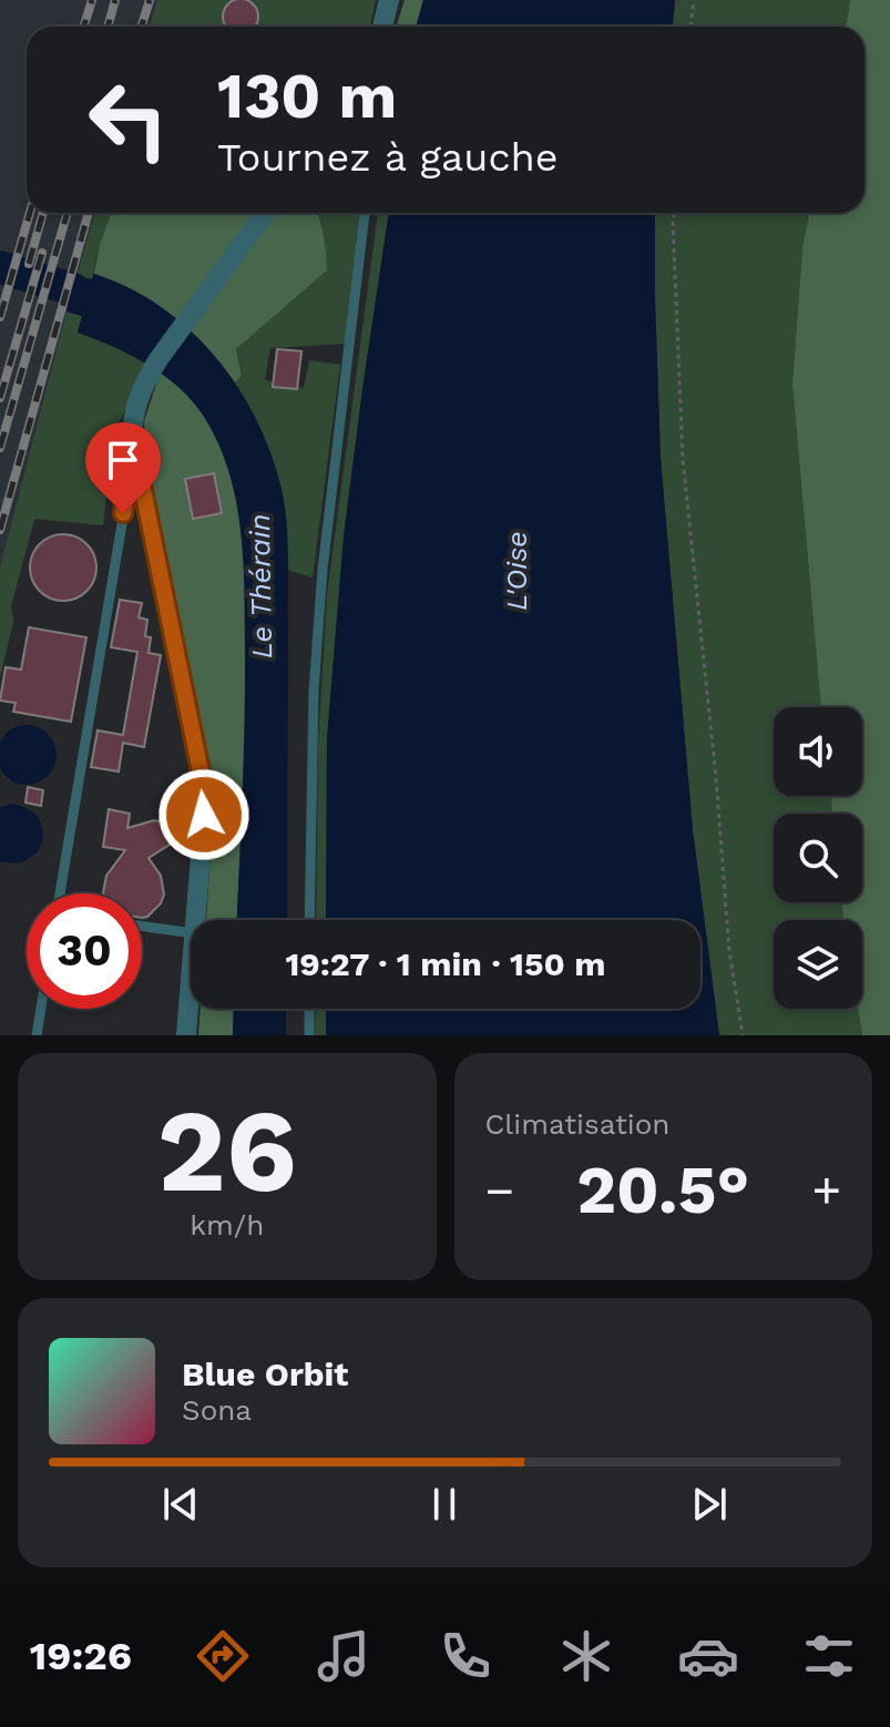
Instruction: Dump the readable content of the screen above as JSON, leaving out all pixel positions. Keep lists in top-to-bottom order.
{
  "water": ["L'Oise", "Le Thérain"],
  "page": {
    "turn": ["130 m", "Tournez à gauche"],
    "limit": "30",
    "trip": "19:27 · 1 min · 150 m",
    "tile": [
      ["26", "km/h"],
      "Climatisation"
    ],
    "heat": ["−", "20.5°", "+"],
    "song": ["Blue Orbit", "Sona"],
    "tabs": "19:26"
  }
}
